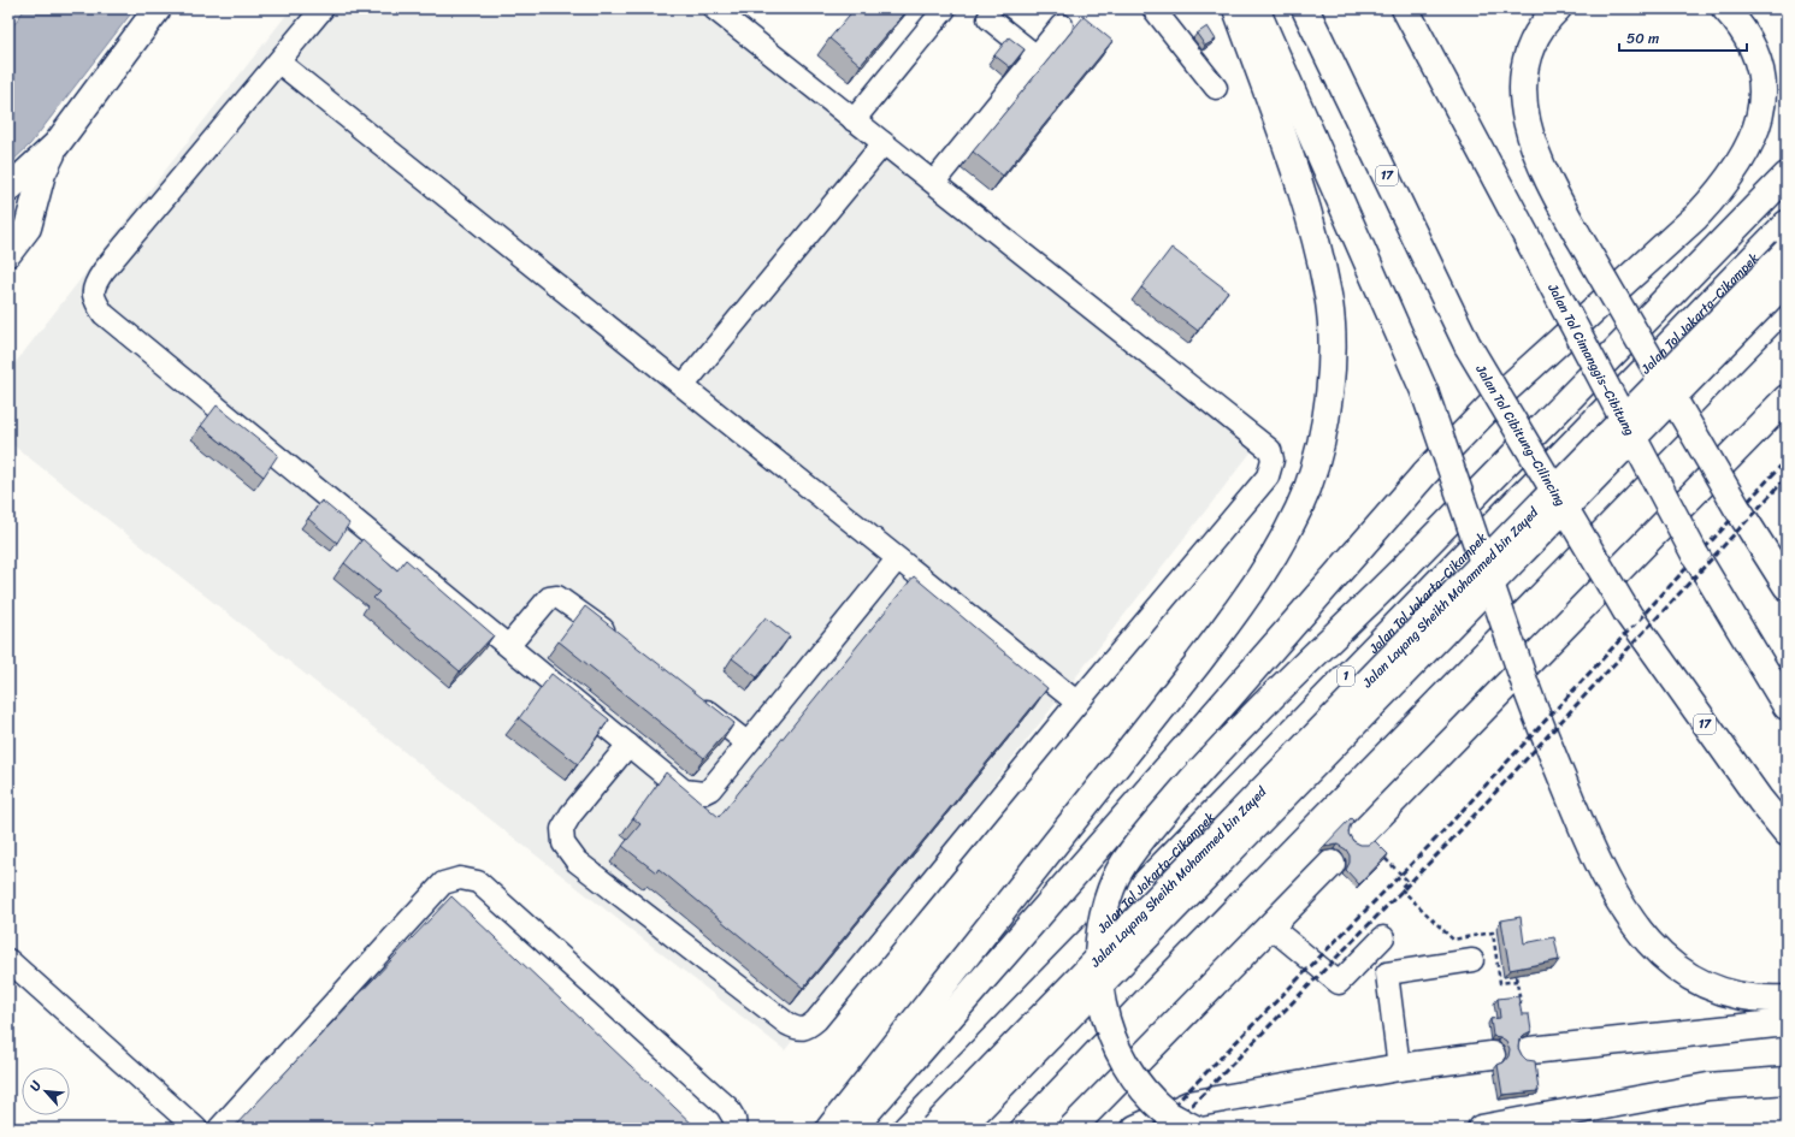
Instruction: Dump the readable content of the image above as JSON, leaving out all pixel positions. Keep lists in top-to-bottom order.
{
  "streets": {
    "main road": [
      "17",
      "Jalan Tol Jakarta–Cikampek",
      "Jalan Tol Cimanggis–Cibitung",
      "Jalan Tol Cibitung–Cilincing",
      "Jalan Layang Sheikh Mohammed bin Zayed",
      "1"
    ]
  },
  "scale_bar": "50 m",
  "north": "top left"
}
